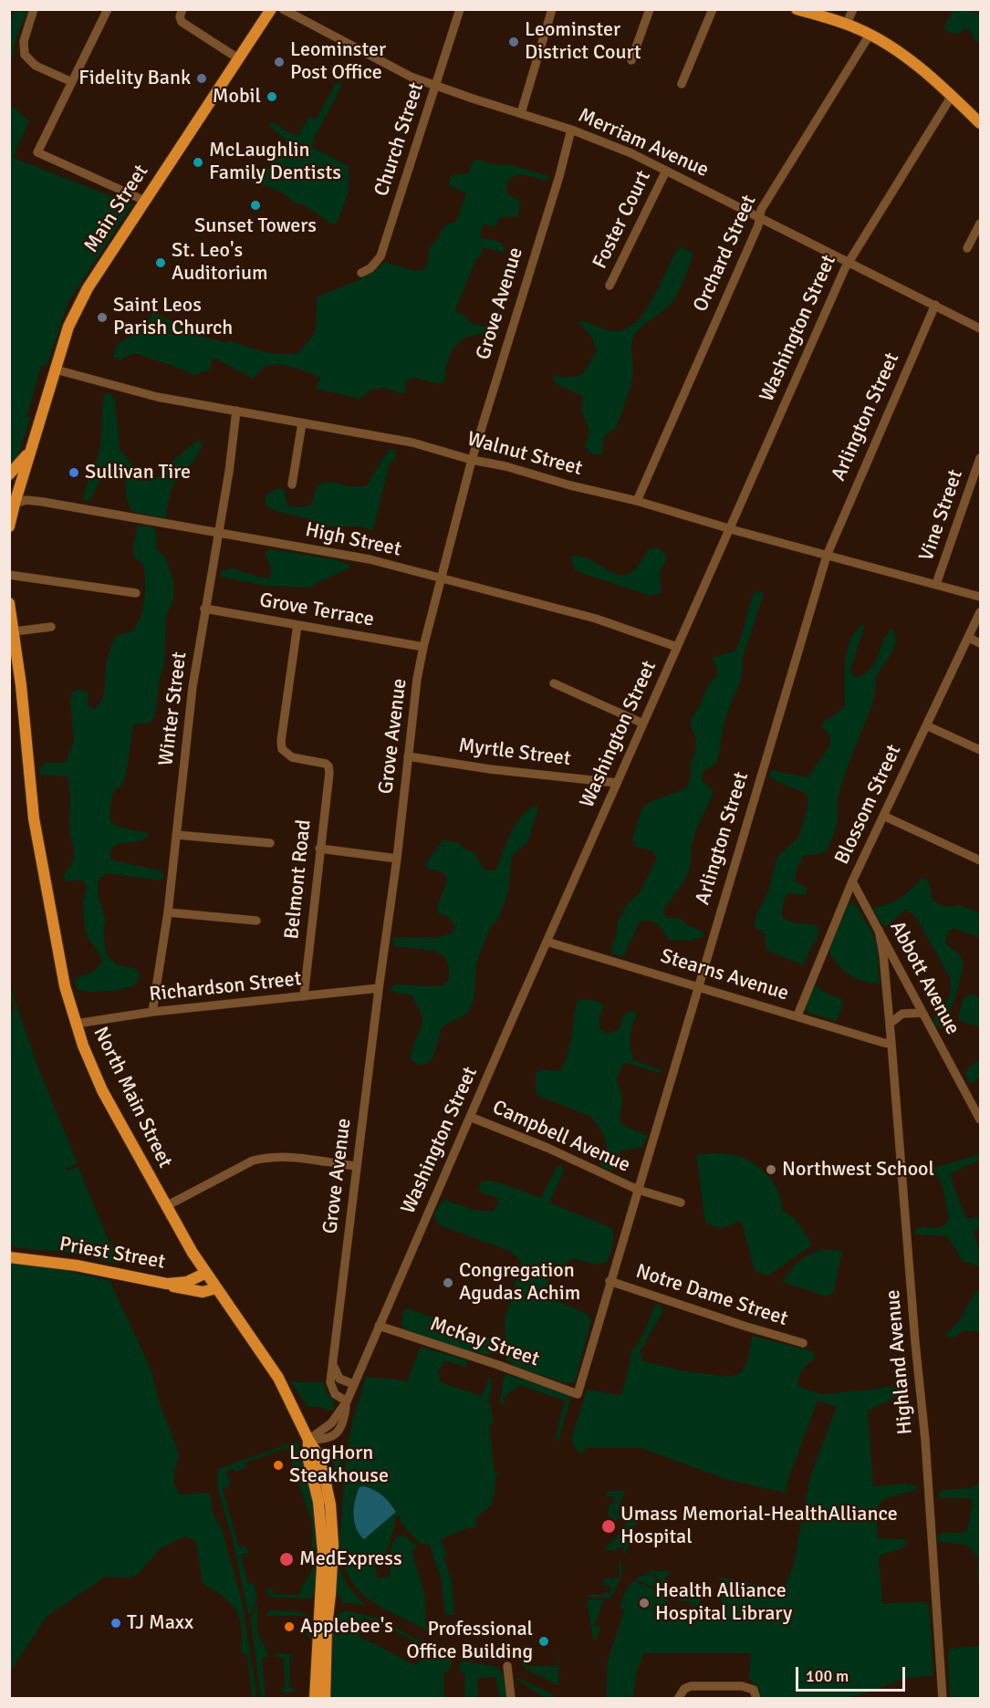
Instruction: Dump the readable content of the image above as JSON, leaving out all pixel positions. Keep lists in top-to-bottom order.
{
  "streets": {
    "main road": ["Main Street", "North Main Street", "Priest Street"],
    "street": [
      "Church Street",
      "Merriam Avenue",
      "Foster Court",
      "Orchard Street",
      "Grove Avenue",
      "Washington Street",
      "Arlington Street",
      "Walnut Street",
      "Vine Street",
      "High Street",
      "Grove Terrace",
      "Winter Street",
      "Myrtle Street",
      "Blossom Street",
      "Belmont Road",
      "Stearns Avenue",
      "Abbott Avenue",
      "Richardson Street",
      "Campbell Avenue",
      "Notre Dame Street",
      "McKay Street",
      "Highland Avenue"
    ]
  },
  "crossings": [
    ["Church Street", "Merriam Avenue"],
    ["Merriam Avenue", "Foster Court"],
    ["Merriam Avenue", "Orchard Street"],
    ["Merriam Avenue", "Grove Avenue"],
    ["Merriam Avenue", "Washington Street"],
    ["Merriam Avenue", "Arlington Street"],
    ["Main Street", "Walnut Street"],
    ["Orchard Street", "Walnut Street"],
    ["Grove Avenue", "Washington Street"],
    ["Grove Avenue", "Walnut Street"],
    ["Grove Avenue", "High Street"],
    ["Grove Avenue", "Grove Terrace"],
    ["Grove Avenue", "Myrtle Street"],
    ["Grove Avenue", "Richardson Street"],
    ["Washington Street", "Walnut Street"],
    ["Washington Street", "High Street"],
    ["Washington Street", "Myrtle Street"],
    ["Washington Street", "Stearns Avenue"],
    ["Washington Street", "North Main Street"],
    ["Washington Street", "Campbell Avenue"],
    ["Washington Street", "McKay Street"],
    ["Arlington Street", "Walnut Street"],
    ["Arlington Street", "Stearns Avenue"],
    ["Arlington Street", "Campbell Avenue"],
    ["Arlington Street", "Notre Dame Street"],
    ["Arlington Street", "McKay Street"],
    ["Walnut Street", "Vine Street"],
    ["Walnut Street", "Winter Street"],
    ["High Street", "Winter Street"],
    ["Grove Terrace", "Winter Street"],
    ["Grove Terrace", "Belmont Road"],
    ["Winter Street", "Richardson Street"],
    ["Blossom Street", "Stearns Avenue"],
    ["Blossom Street", "Abbott Avenue"],
    ["Belmont Road", "Richardson Street"],
    ["Stearns Avenue", "Highland Avenue"],
    ["Abbott Avenue", "Highland Avenue"],
    ["Richardson Street", "North Main Street"],
    ["North Main Street", "Priest Street"]
  ],
  "places": [
    "Leominster District Court",
    "Leominster Post Office",
    "Fidelity Bank",
    "Mobil",
    "McLaughlin Family Dentists",
    "Sunset Towers",
    "St. Leo's Auditorium",
    "Saint Leos Parish Church",
    "Sullivan Tire",
    "Northwest School",
    "Congregation Agudas Achim",
    "LongHorn Steakhouse",
    "Umass Memorial-HealthAlliance Hospital",
    "MedExpress",
    "Health Alliance Hospital Library",
    "TJ Maxx",
    "Applebee's",
    "Professional Office Building"
  ],
  "scale_bar": "100 m"
}
